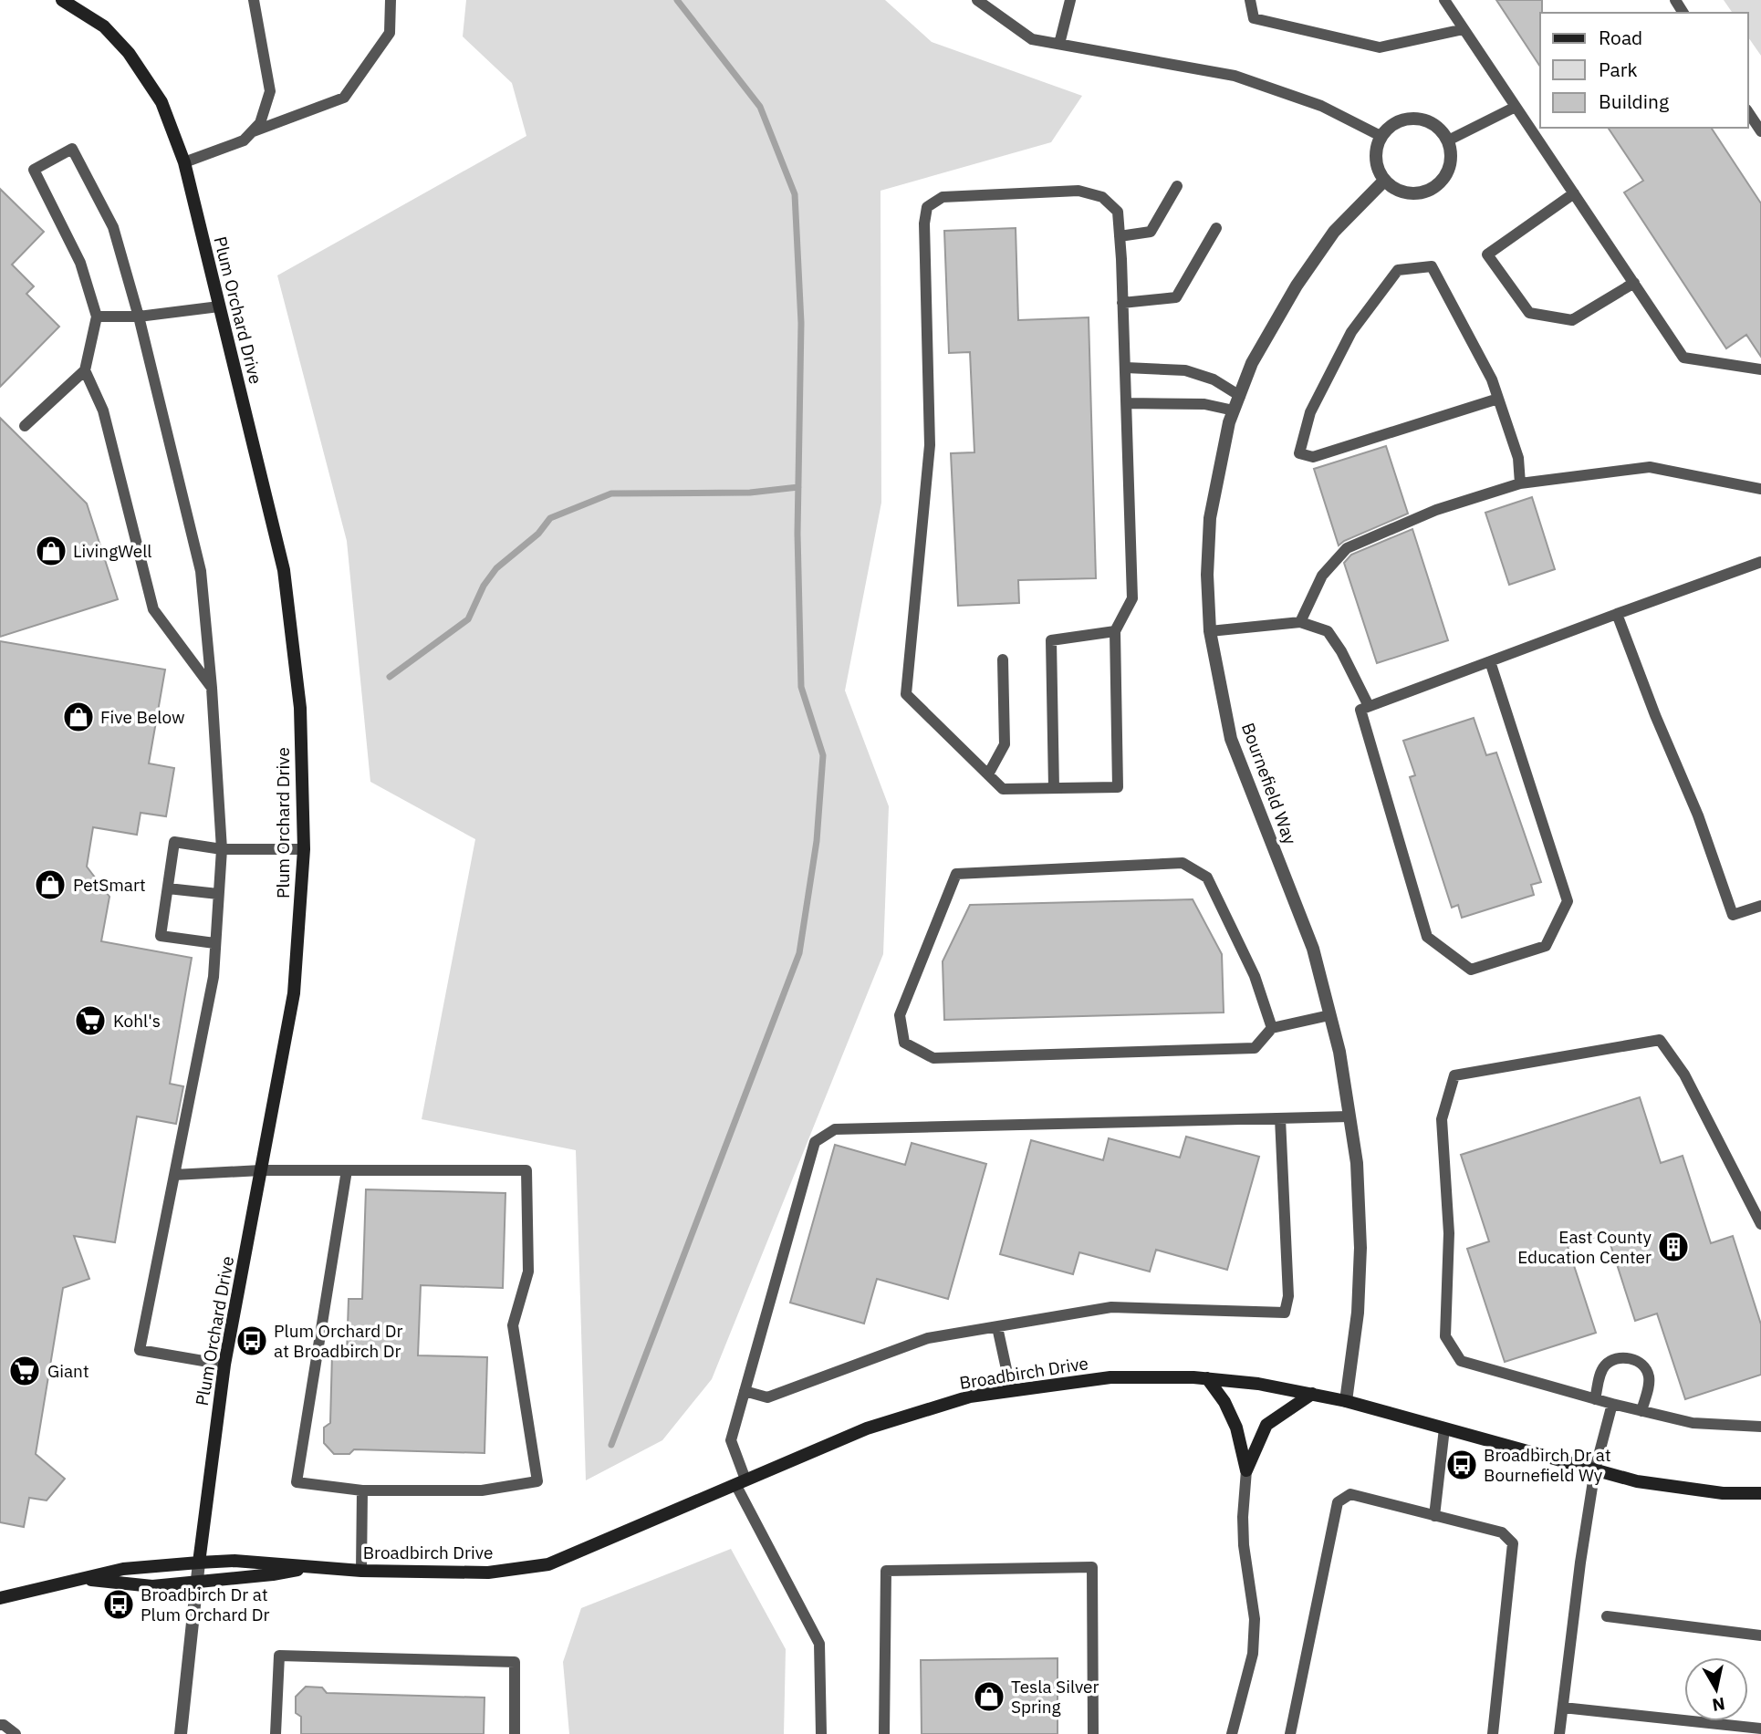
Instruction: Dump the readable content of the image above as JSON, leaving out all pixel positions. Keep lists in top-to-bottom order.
{
  "streets": {
    "street": ["Plum Orchard Drive", "Bournefield Way", "Broadbirch Drive"]
  },
  "crossings": [
    ["Plum Orchard Drive", "Broadbirch Drive"],
    ["Bournefield Way", "Broadbirch Drive"]
  ],
  "places": {
    "shop": [
      "LivingWell",
      "Five Below",
      "PetSmart",
      "Tesla Silver Spring"
    ],
    "supermarket": ["Kohl's", "Giant"],
    "building": ["East County Education Center"],
    "bus stop": ["Plum Orchard Dr at Broadbirch Dr", "Broadbirch Dr at Bournefield Wy", "Broadbirch Dr at Plum Orchard Dr"]
  },
  "legend": ["Road", "Park", "Building"],
  "north": "bottom"
}
